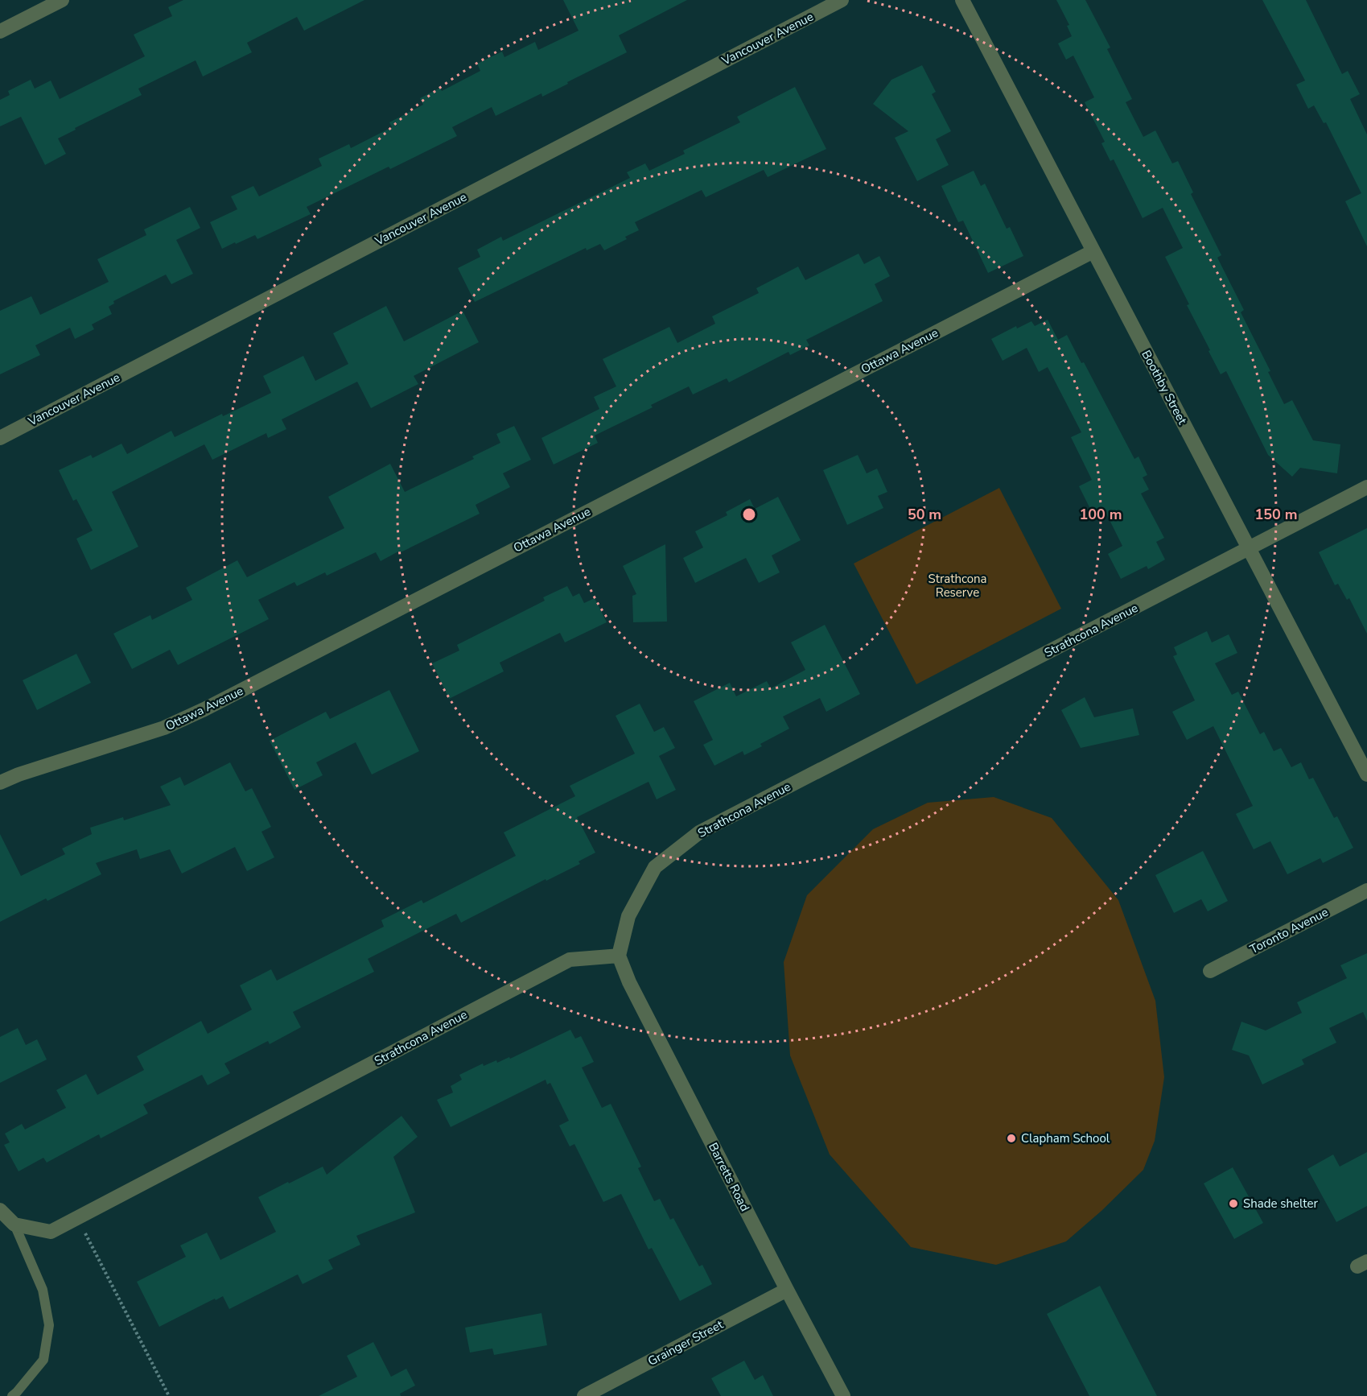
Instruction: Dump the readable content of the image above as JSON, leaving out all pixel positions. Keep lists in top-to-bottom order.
{
  "streets": {
    "street": [
      "Vancouver Avenue",
      "Ottawa Avenue",
      "Boothby Street",
      "Strathcona Avenue",
      "Toronto Avenue",
      "Barretts Road",
      "Grainger Street"
    ]
  },
  "crossings": [
    ["Ottawa Avenue", "Boothby Street"],
    ["Boothby Street", "Strathcona Avenue"],
    ["Strathcona Avenue", "Barretts Road"],
    ["Barretts Road", "Grainger Street"]
  ],
  "parks": ["Strathcona Reserve"],
  "places": ["Clapham School", "Shade shelter"],
  "rings": ["50 m", "100 m", "150 m"]
}
